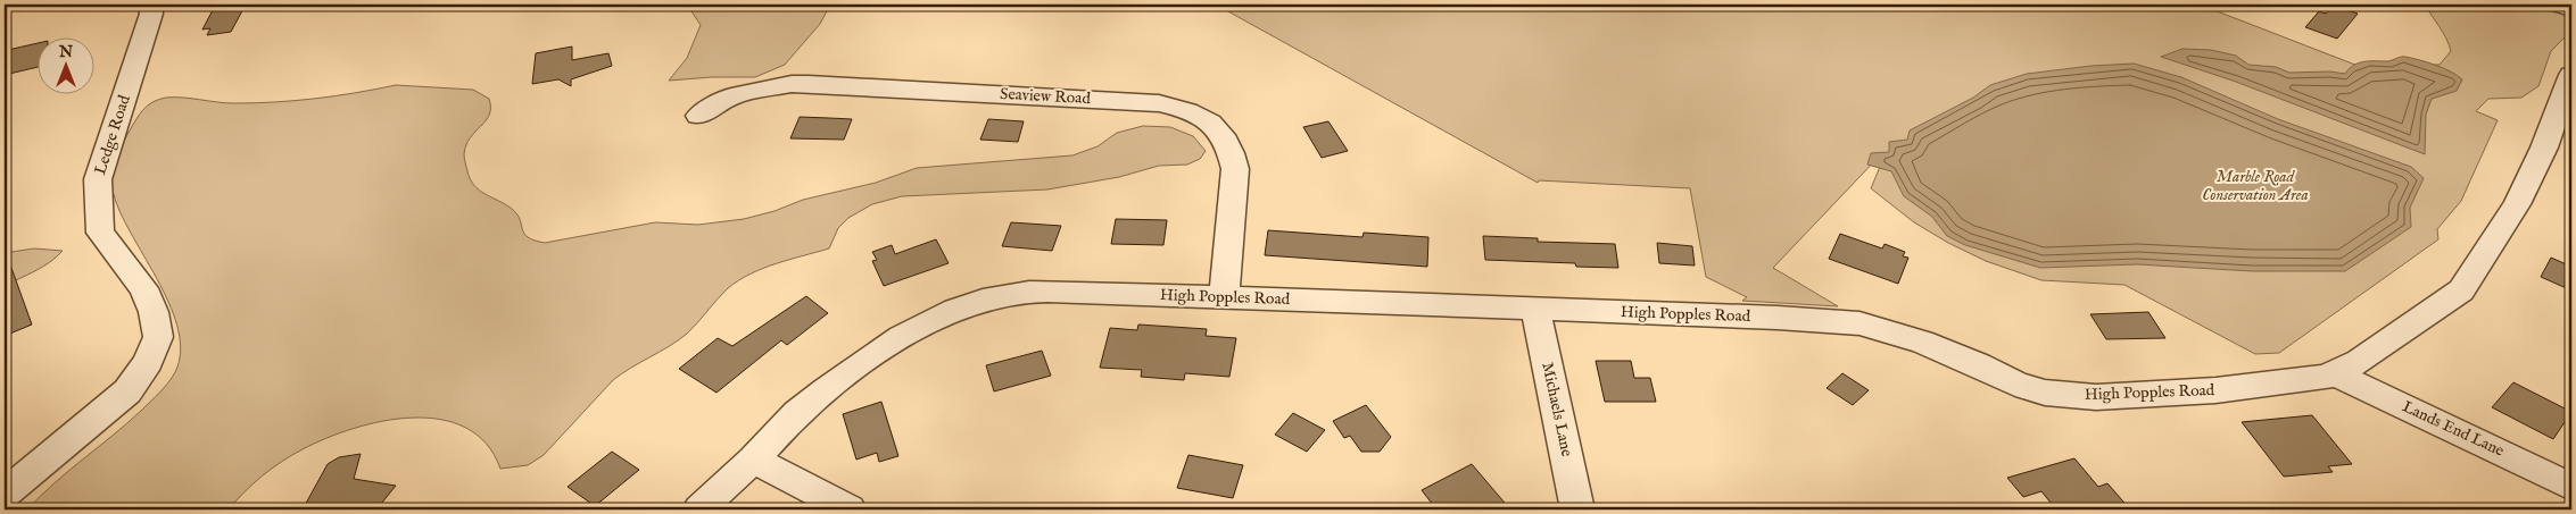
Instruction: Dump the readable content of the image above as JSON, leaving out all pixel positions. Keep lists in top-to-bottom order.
{
  "streets": {
    "street": [
      "Seaview Road",
      "Ledge Road",
      "High Popples Road",
      "Michaels Lane",
      "Lands End Lane"
    ]
  },
  "crossings": [
    ["Seaview Road", "High Popples Road"],
    ["High Popples Road", "Michaels Lane"],
    ["High Popples Road", "Lands End Lane"]
  ],
  "parks": ["Marble Road Conservation Area"],
  "north": "top"
}
